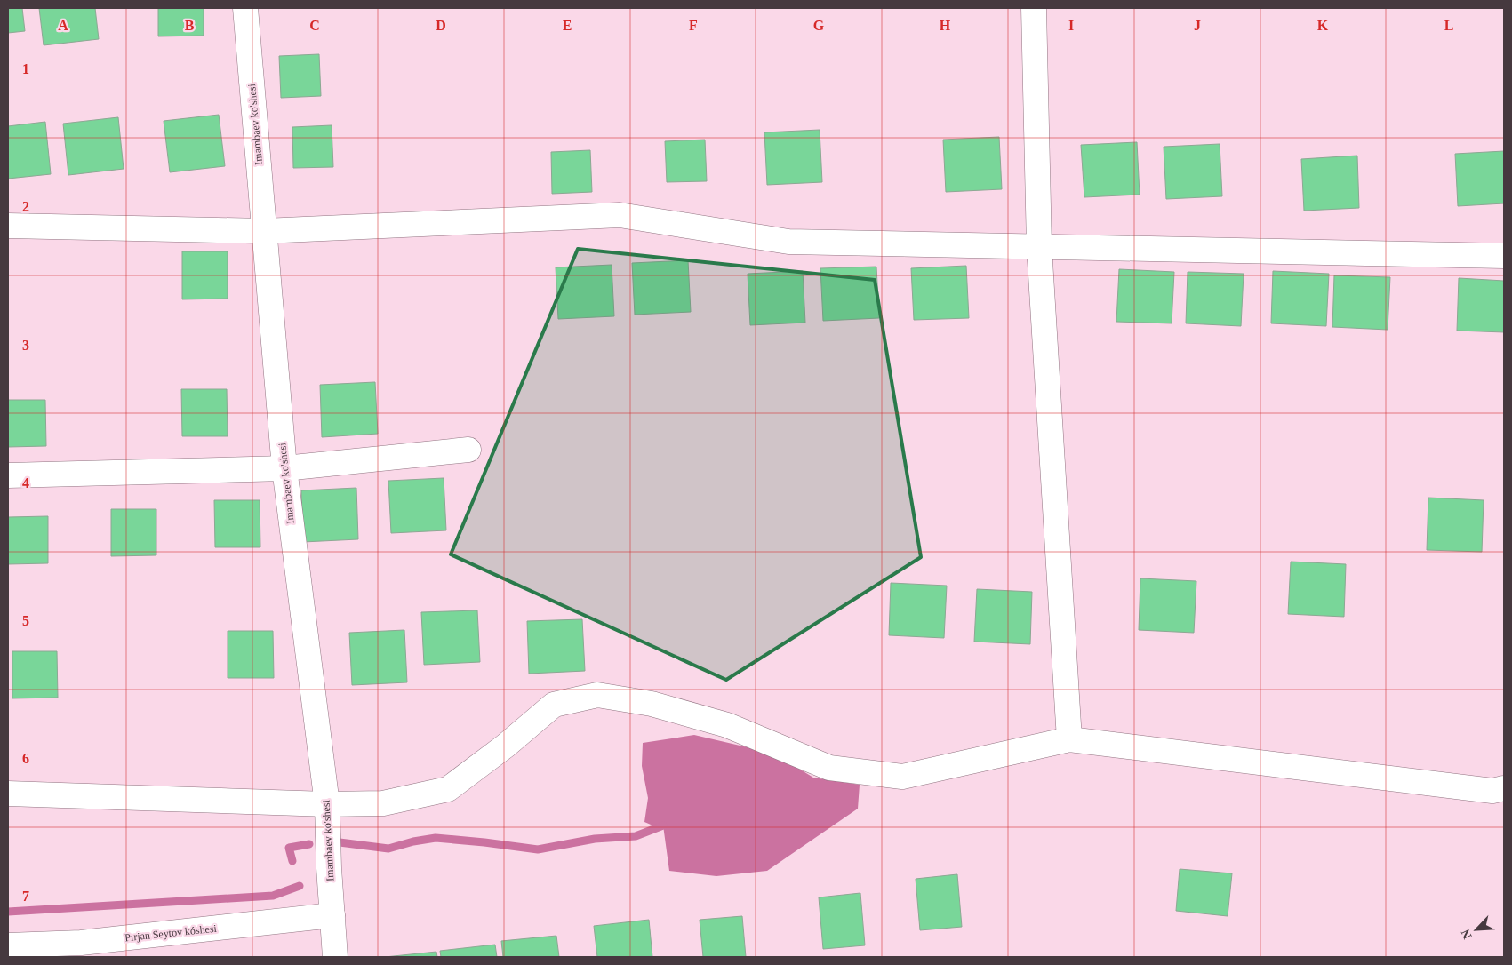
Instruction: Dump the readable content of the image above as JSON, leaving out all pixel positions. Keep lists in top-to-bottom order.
{
  "streets": {
    "street": ["Imambaev ko'shesi", "Pırjan Seytov kóshesi"]
  },
  "crossings": [
    ["Imambaev ko'shesi", "Pırjan Seytov kóshesi"]
  ],
  "north": "bottom left",
  "grid": {
    "columns": [
      "A",
      "B",
      "C",
      "D",
      "E",
      "F",
      "G",
      "H",
      "I",
      "J",
      "K",
      "L"
    ],
    "rows": [
      "1",
      "2",
      "3",
      "4",
      "5",
      "6",
      "7"
    ]
  }
}
